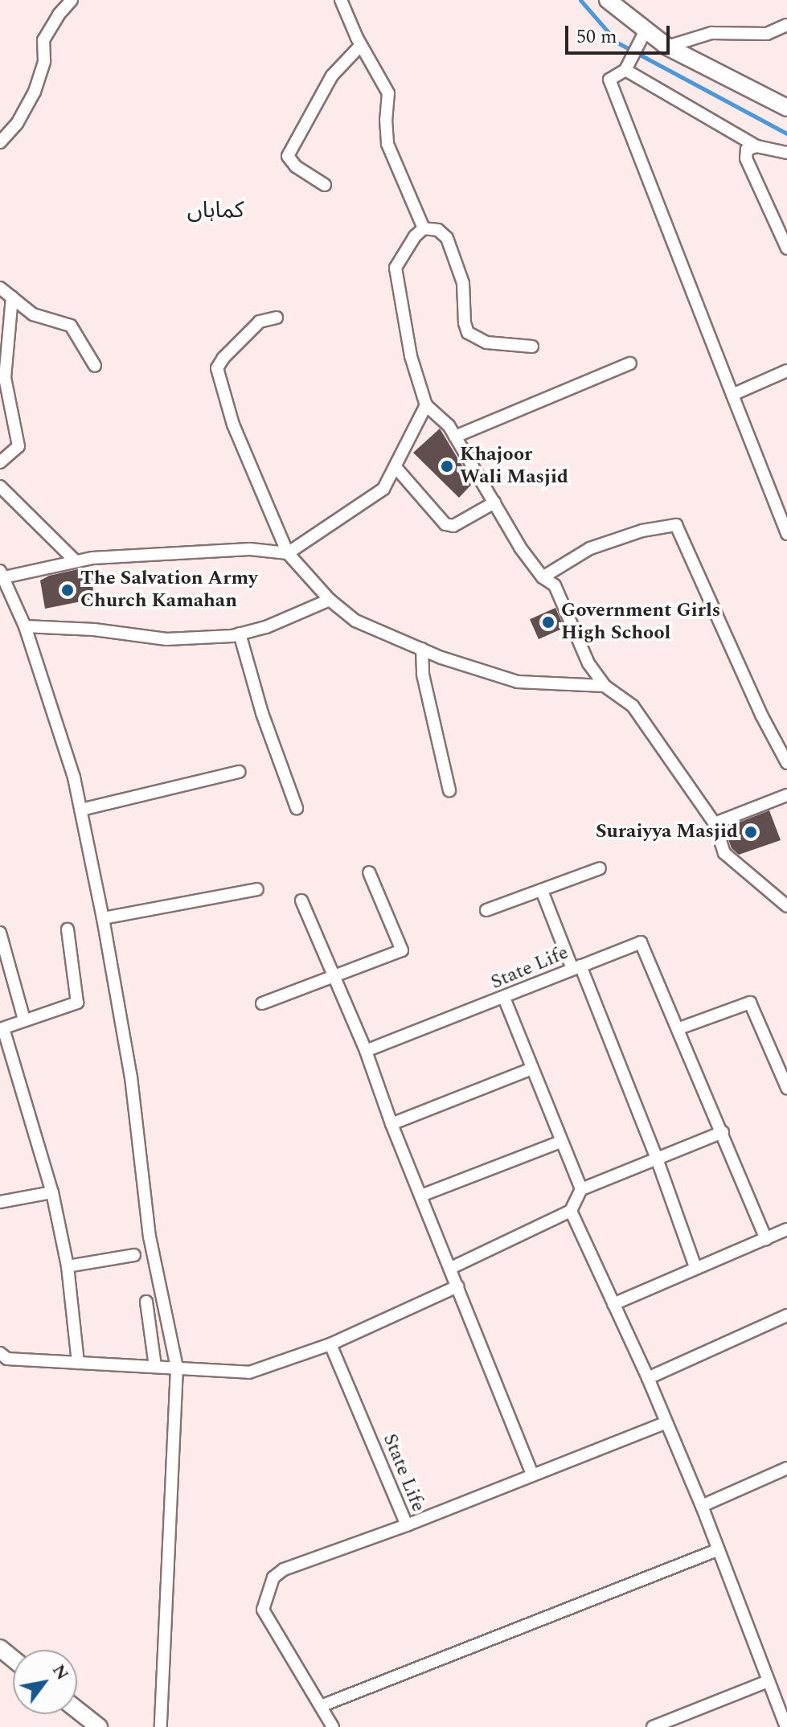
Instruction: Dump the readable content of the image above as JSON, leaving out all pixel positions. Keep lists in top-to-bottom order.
{
  "streets": {
    "street": ["State Life"]
  },
  "districts": ["کماہاں"],
  "places": [
    "Khajoor Wali Masjid",
    "The Salvation Army Church Kamahan",
    "Government Girls High School",
    "Suraiyya Masjid"
  ],
  "scale_bar": "50 m",
  "north": "top right"
}
